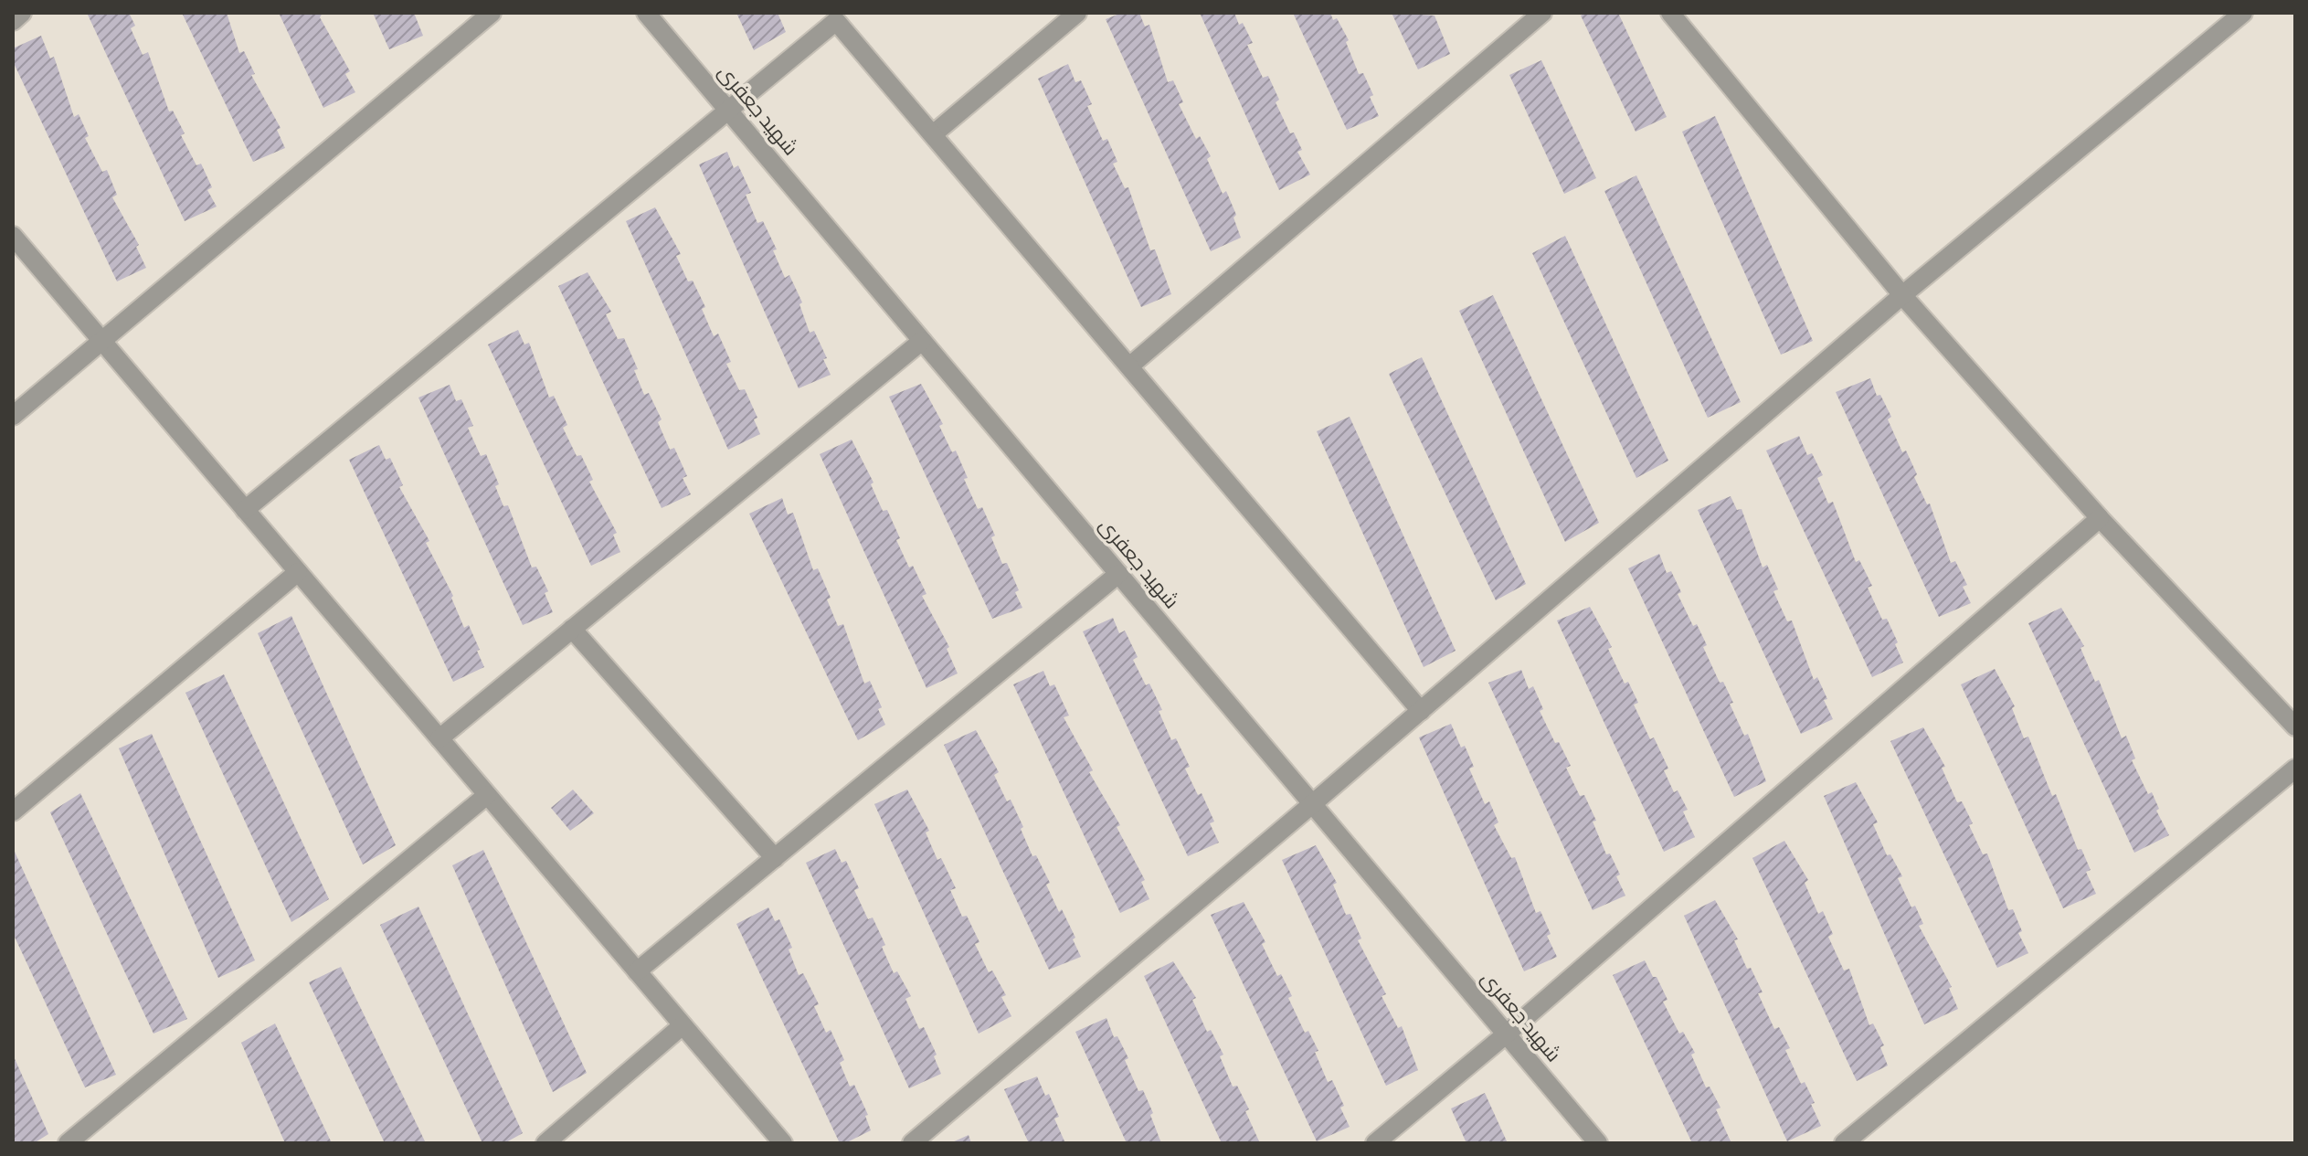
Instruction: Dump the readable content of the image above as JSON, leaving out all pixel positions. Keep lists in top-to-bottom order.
{
  "streets": {
    "street": ["شهید جعفری"]
  }
}
